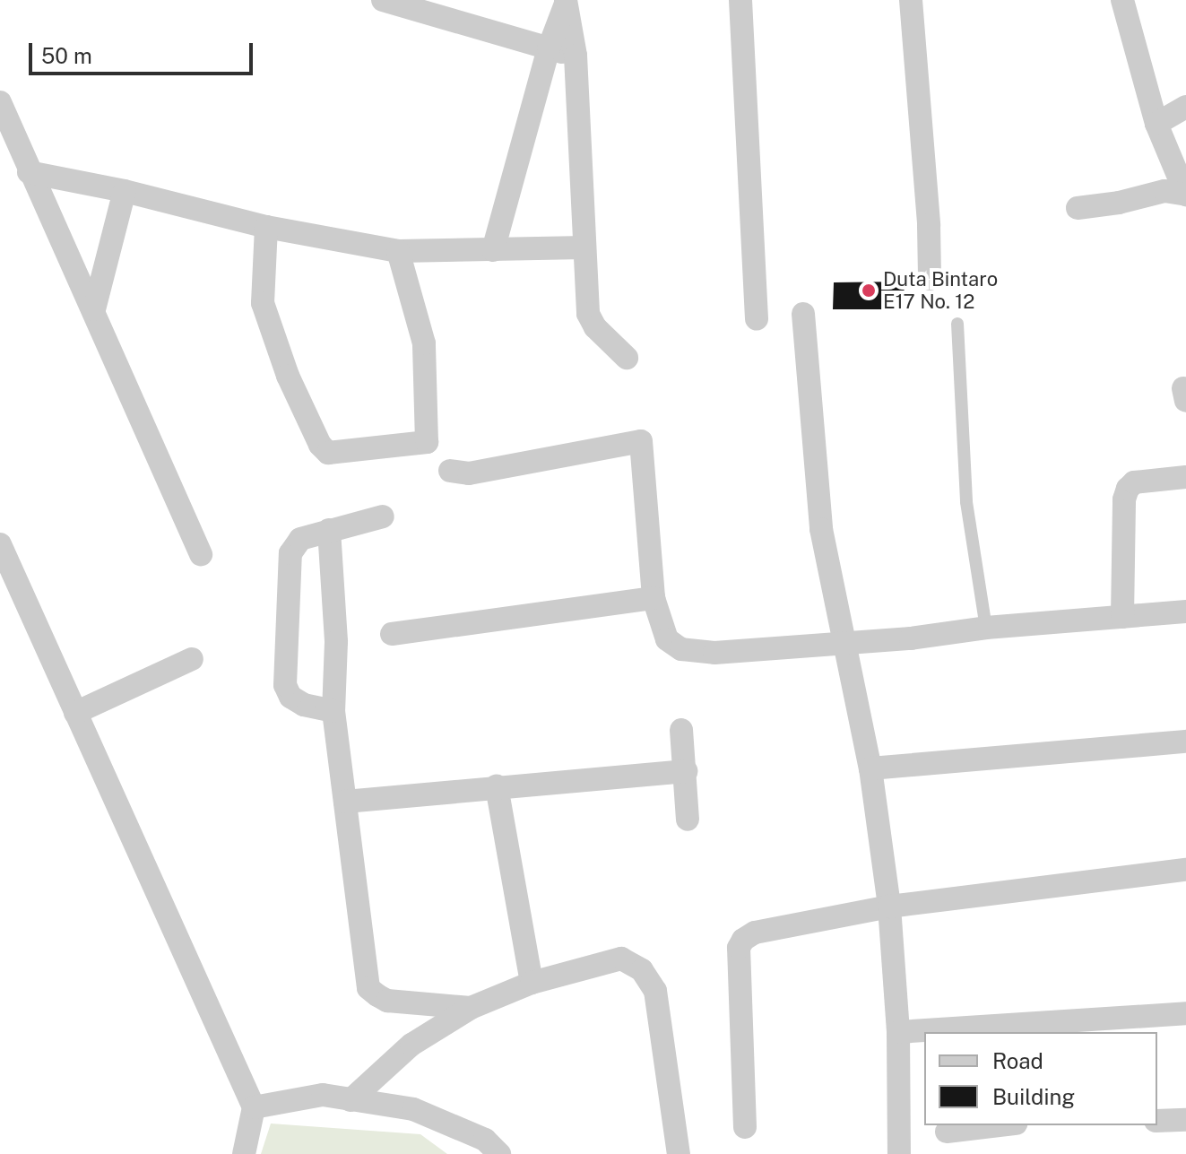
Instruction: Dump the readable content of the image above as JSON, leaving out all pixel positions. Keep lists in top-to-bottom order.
{
  "places": ["Duta Bintaro E17 No. 12"],
  "legend": ["Road", "Building"],
  "scale_bar": "50 m"
}
